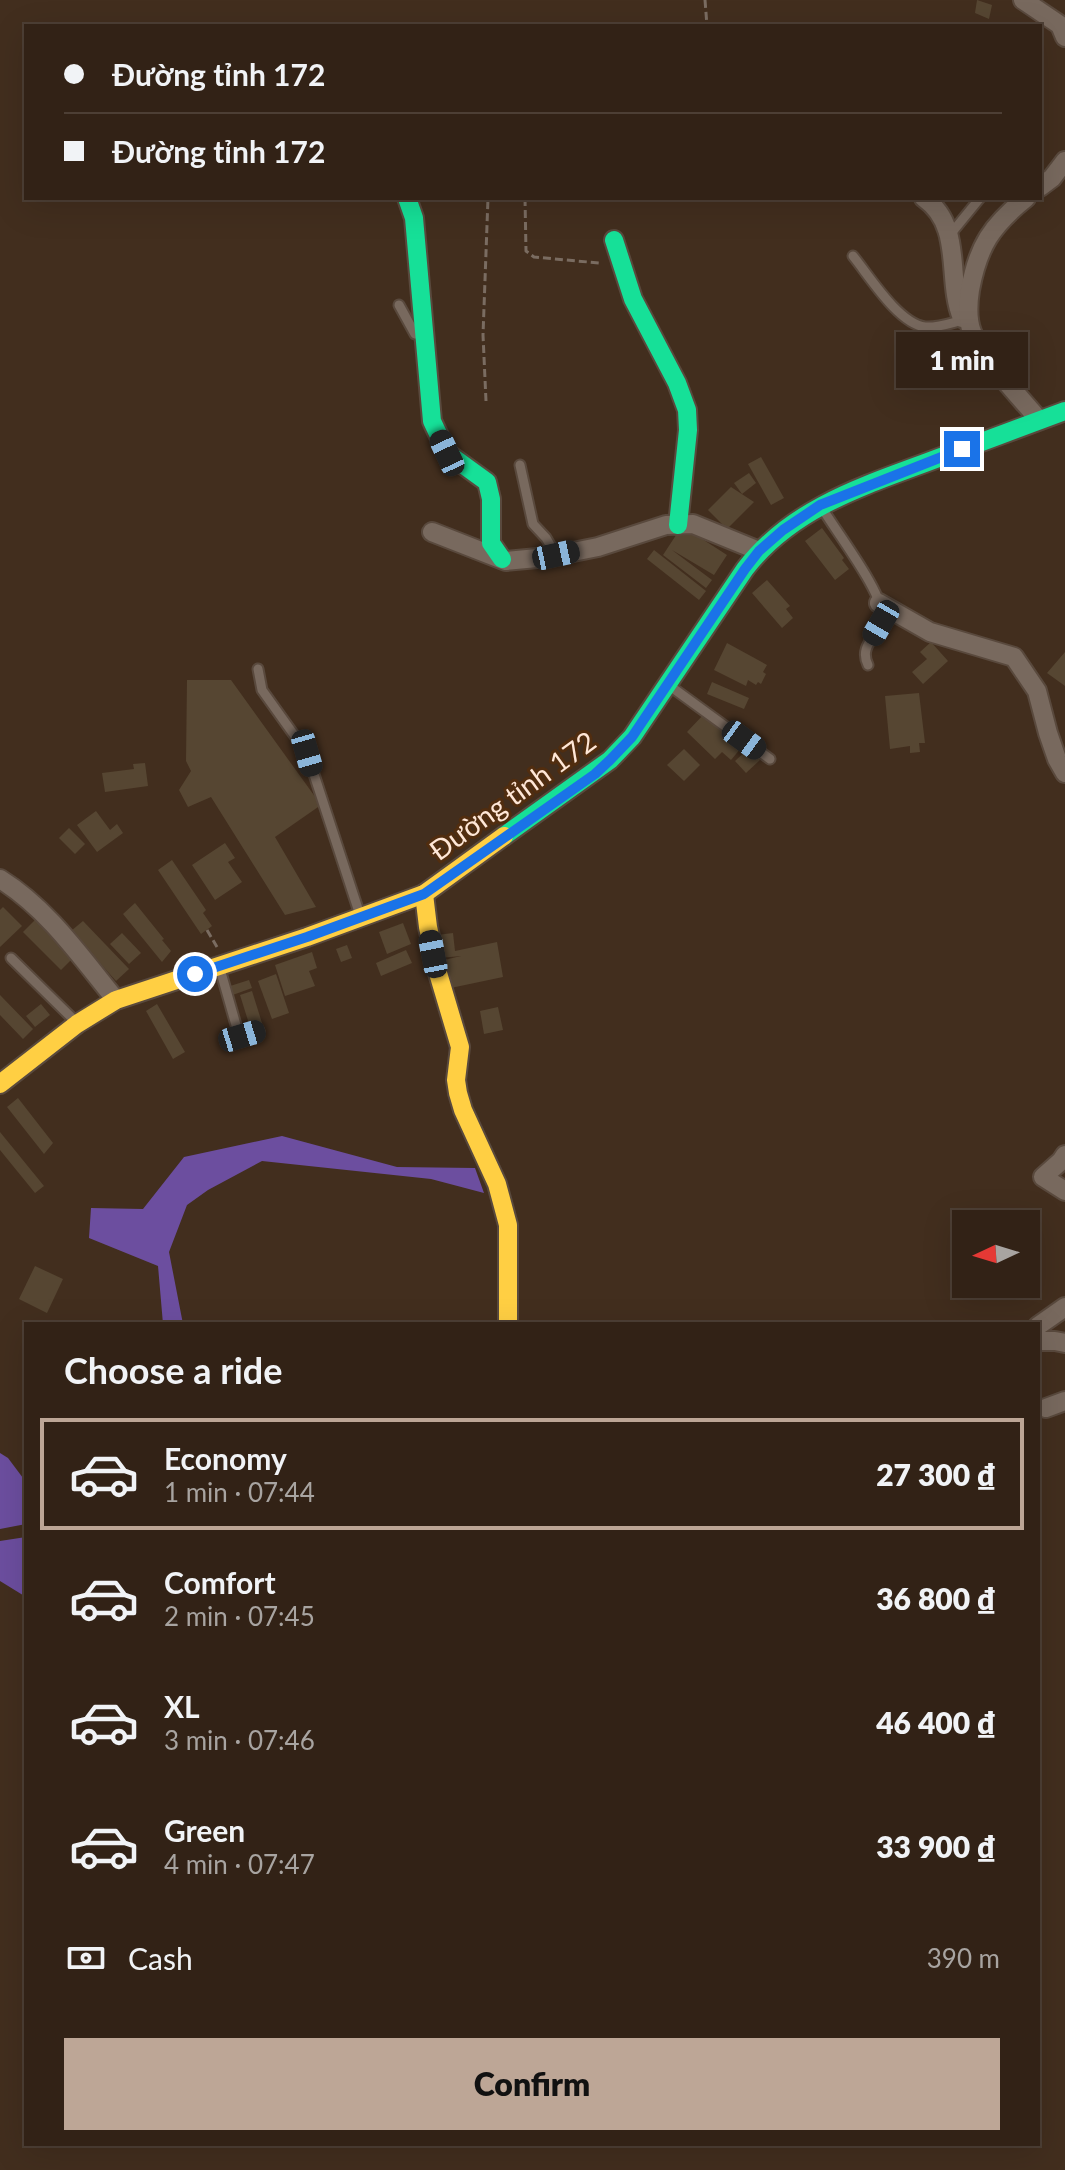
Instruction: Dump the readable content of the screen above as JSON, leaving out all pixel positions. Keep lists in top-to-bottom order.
{
  "streets": {
    "main road": ["Đường tỉnh 172"]
  },
  "north": "left",
  "page": {
    "banner": ["Đường tỉnh 172", "Đường tỉnh 172"],
    "bubble": "1 min",
    "heading": "Choose a ride",
    "list": [
      {
        "name": "Economy",
        "note": "1 min · 07:44",
        "value": "27 300 ₫"
      },
      {
        "name": "Comfort",
        "note": "2 min · 07:45",
        "value": "36 800 ₫"
      },
      {
        "name": "XL",
        "note": "3 min · 07:46",
        "value": "46 400 ₫"
      },
      {
        "name": "Green",
        "note": "4 min · 07:47",
        "value": "33 900 ₫"
      }
    ],
    "pay": ["Cash", "390 m"],
    "buttons": "Confirm"
  }
}
